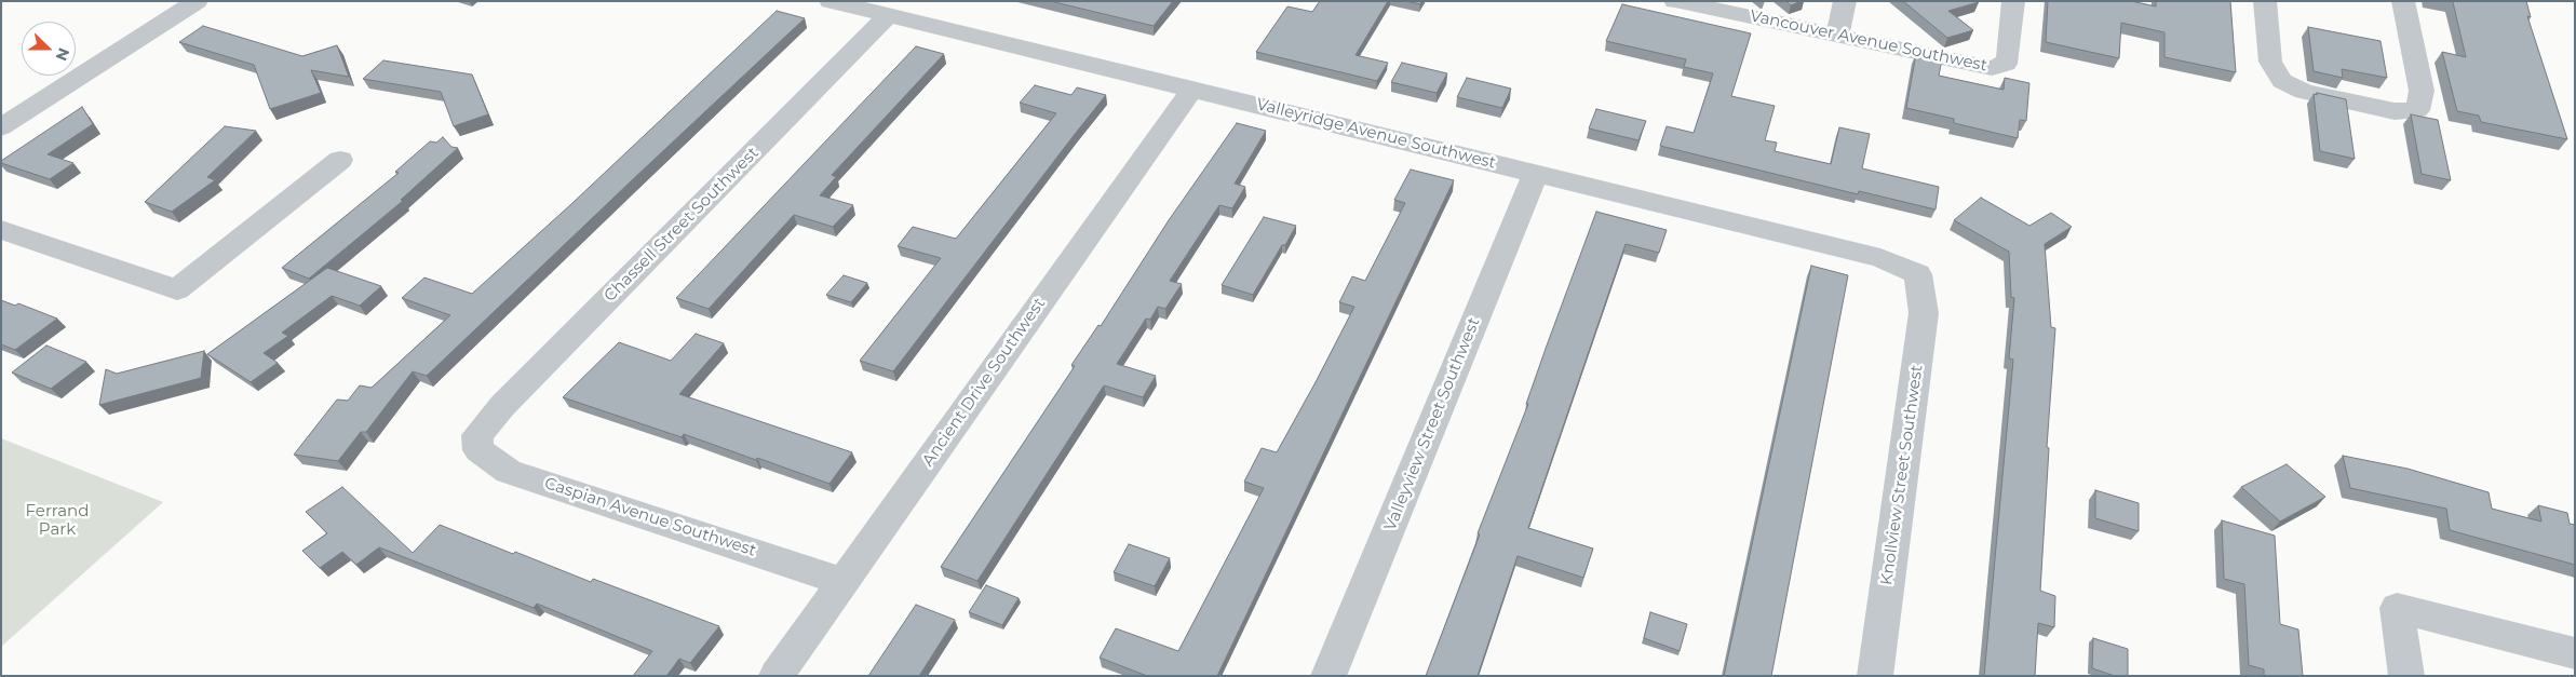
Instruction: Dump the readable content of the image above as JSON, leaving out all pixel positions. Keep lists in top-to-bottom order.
{
  "streets": {
    "street": [
      "Vancouver Avenue Southwest",
      "Valleyridge Avenue Southwest",
      "Chassell Street Southwest",
      "Ancient Drive Southwest",
      "Valleyview Street Southwest",
      "Knollview Street Southwest",
      "Caspian Avenue Southwest"
    ]
  },
  "crossings": [
    ["Valleyridge Avenue Southwest", "Chassell Street Southwest"],
    ["Valleyridge Avenue Southwest", "Ancient Drive Southwest"],
    ["Valleyridge Avenue Southwest", "Valleyview Street Southwest"],
    ["Valleyridge Avenue Southwest", "Knollview Street Southwest"],
    ["Chassell Street Southwest", "Caspian Avenue Southwest"],
    ["Ancient Drive Southwest", "Caspian Avenue Southwest"]
  ],
  "parks": ["Ferrand Park"],
  "north": "right"
}
